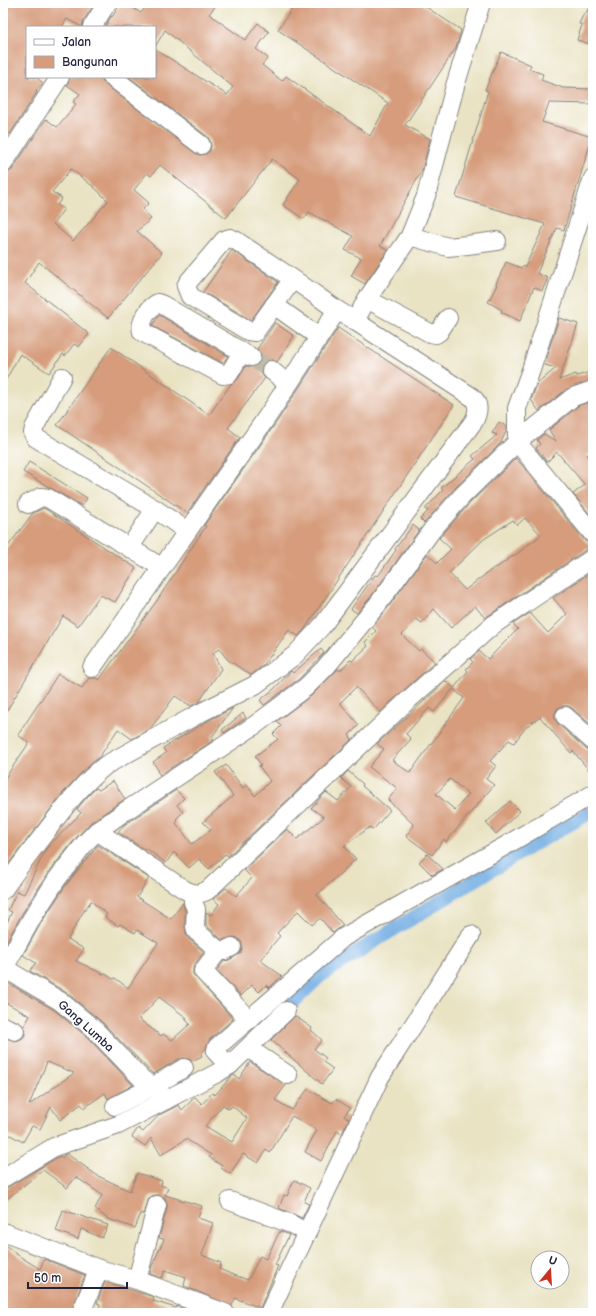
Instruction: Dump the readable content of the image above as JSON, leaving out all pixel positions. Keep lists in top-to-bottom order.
{
  "streets": {
    "street": ["Gang Lumba"]
  },
  "legend": ["Jalan", "Bangunan"],
  "scale_bar": "50 m",
  "north": "top"
}
